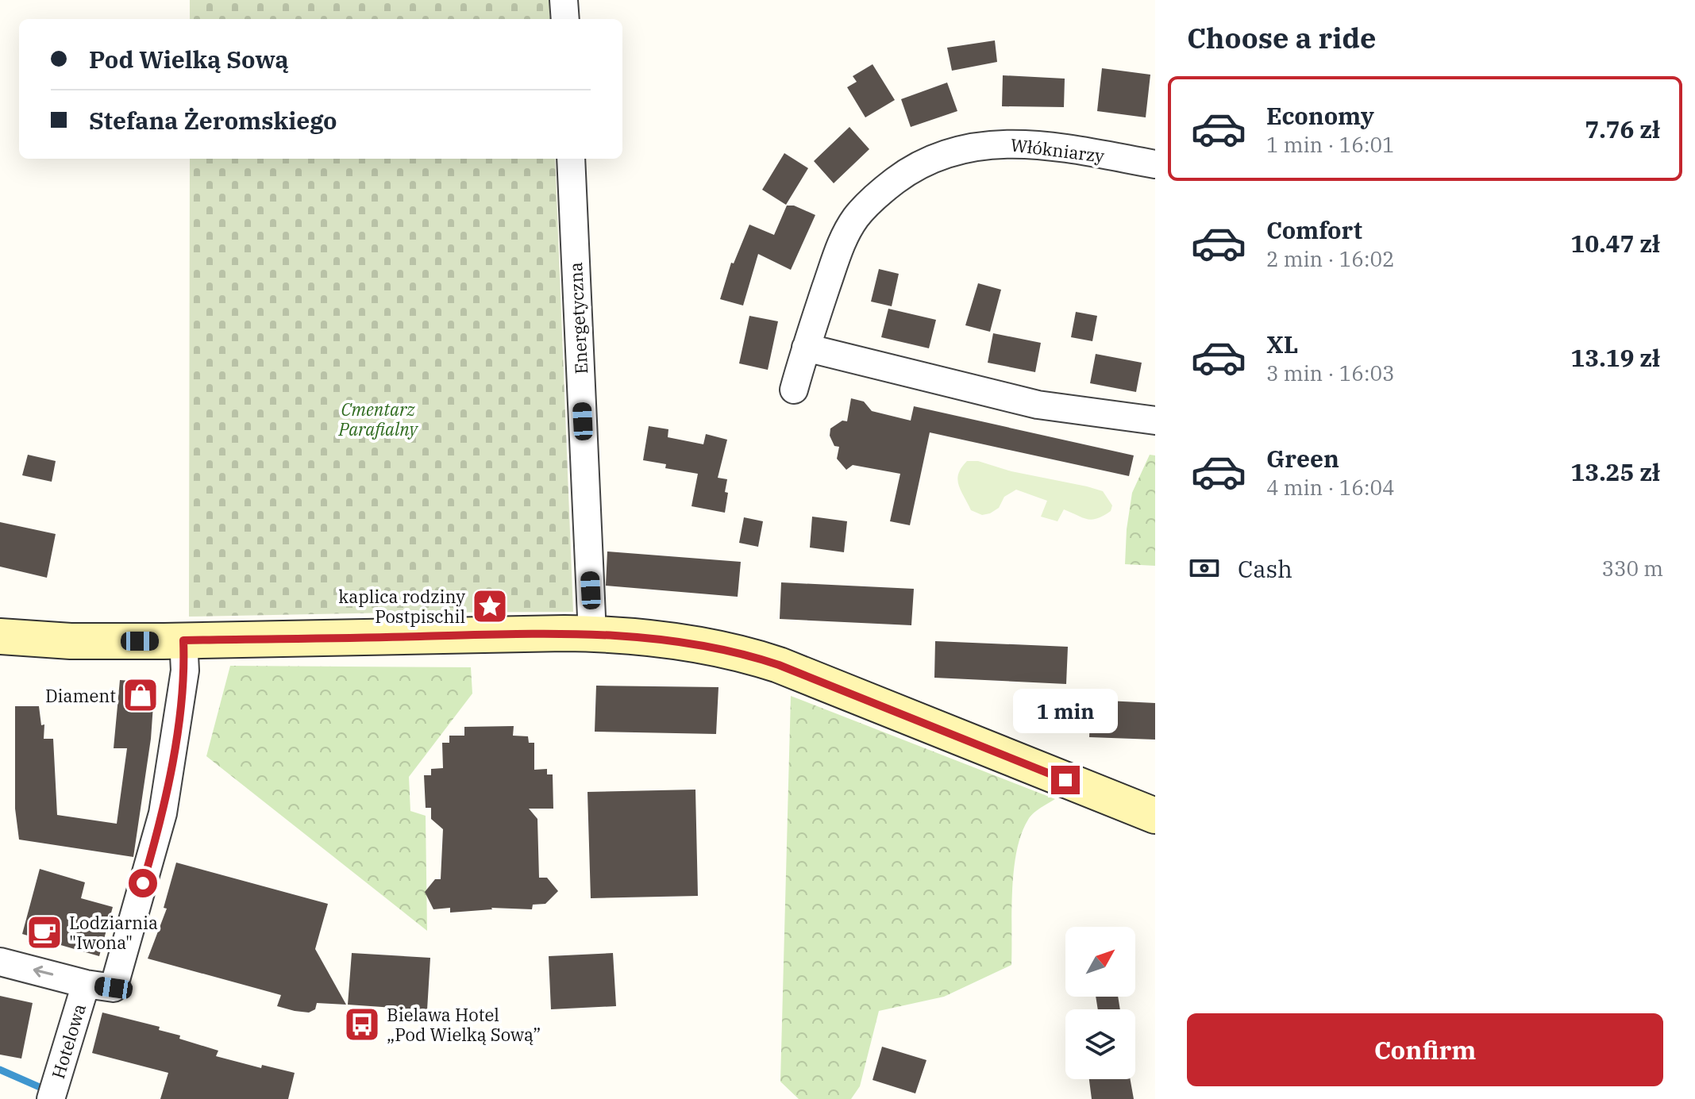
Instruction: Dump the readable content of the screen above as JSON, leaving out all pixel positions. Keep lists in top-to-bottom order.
{
  "streets": {
    "street": ["Włókniarzy", "Energetyczna", "Hotelowa"]
  },
  "parks": ["Cmentarz Parafialny"],
  "places": {
    "place": ["kaplica rodziny Postpischil"],
    "shop": ["Diament"],
    "cafe": ["Lodziarnia \"Iwona\""],
    "bus stop": ["Bielawa Hotel „Pod Wielką Sową”"]
  },
  "north": "top right",
  "page": {
    "heading": "Choose a ride",
    "banner": ["Pod Wielką Sową", "Stefana Żeromskiego"],
    "list": [
      {
        "name": "Economy",
        "note": "1 min · 16:01",
        "value": "7.76 zł"
      },
      {
        "name": "Comfort",
        "note": "2 min · 16:02",
        "value": "10.47 zł"
      },
      {
        "name": "XL",
        "note": "3 min · 16:03",
        "value": "13.19 zł"
      },
      {
        "name": "Green",
        "note": "4 min · 16:04",
        "value": "13.25 zł"
      }
    ],
    "pay": ["Cash", "330 m"],
    "bubble": "1 min",
    "buttons": "Confirm"
  }
}
